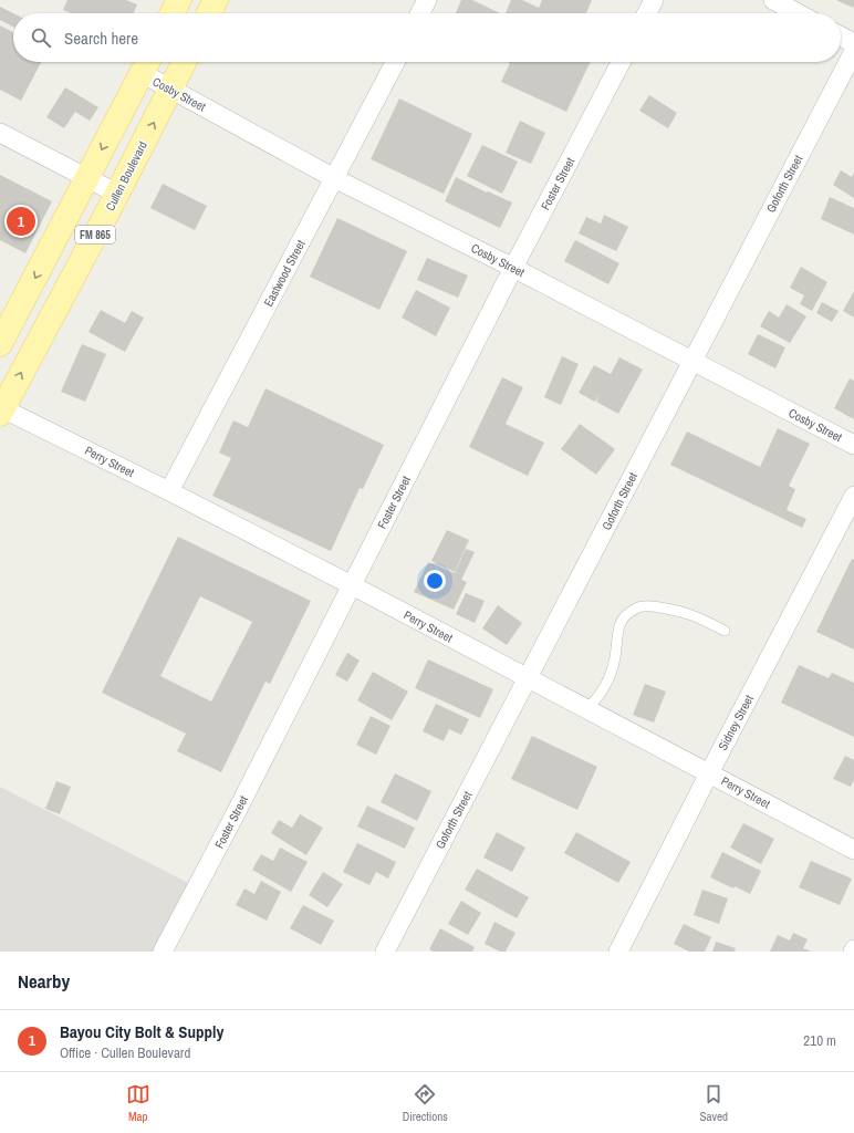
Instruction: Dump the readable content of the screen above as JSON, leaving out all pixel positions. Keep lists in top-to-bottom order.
{
  "streets": {
    "main road": ["Cullen Boulevard", "FM 865"],
    "street": [
      "Cosby Street",
      "Foster Street",
      "Goforth Street",
      "Eastwood Street",
      "Perry Street",
      "Sidney Street"
    ]
  },
  "crossings": [
    ["Cosby Street", "Cullen Boulevard"],
    ["Cosby Street", "Foster Street"],
    ["Cosby Street", "Goforth Street"],
    ["Cosby Street", "FM 865"],
    ["Cosby Street", "Eastwood Street"],
    ["Cullen Boulevard", "Perry Street"],
    ["Foster Street", "Perry Street"],
    ["Goforth Street", "Perry Street"],
    ["Eastwood Street", "Perry Street"],
    ["Perry Street", "Sidney Street"]
  ],
  "page": {
    "search": "Search here",
    "pins": "1",
    "heading": "Nearby",
    "list": [
      {
        "mark": "1",
        "name": "Bayou City Bolt & Supply",
        "note": "Office · Cullen Boulevard",
        "value": "210 m"
      }
    ],
    "nav": ["Map", "Directions", "Saved"]
  }
}
